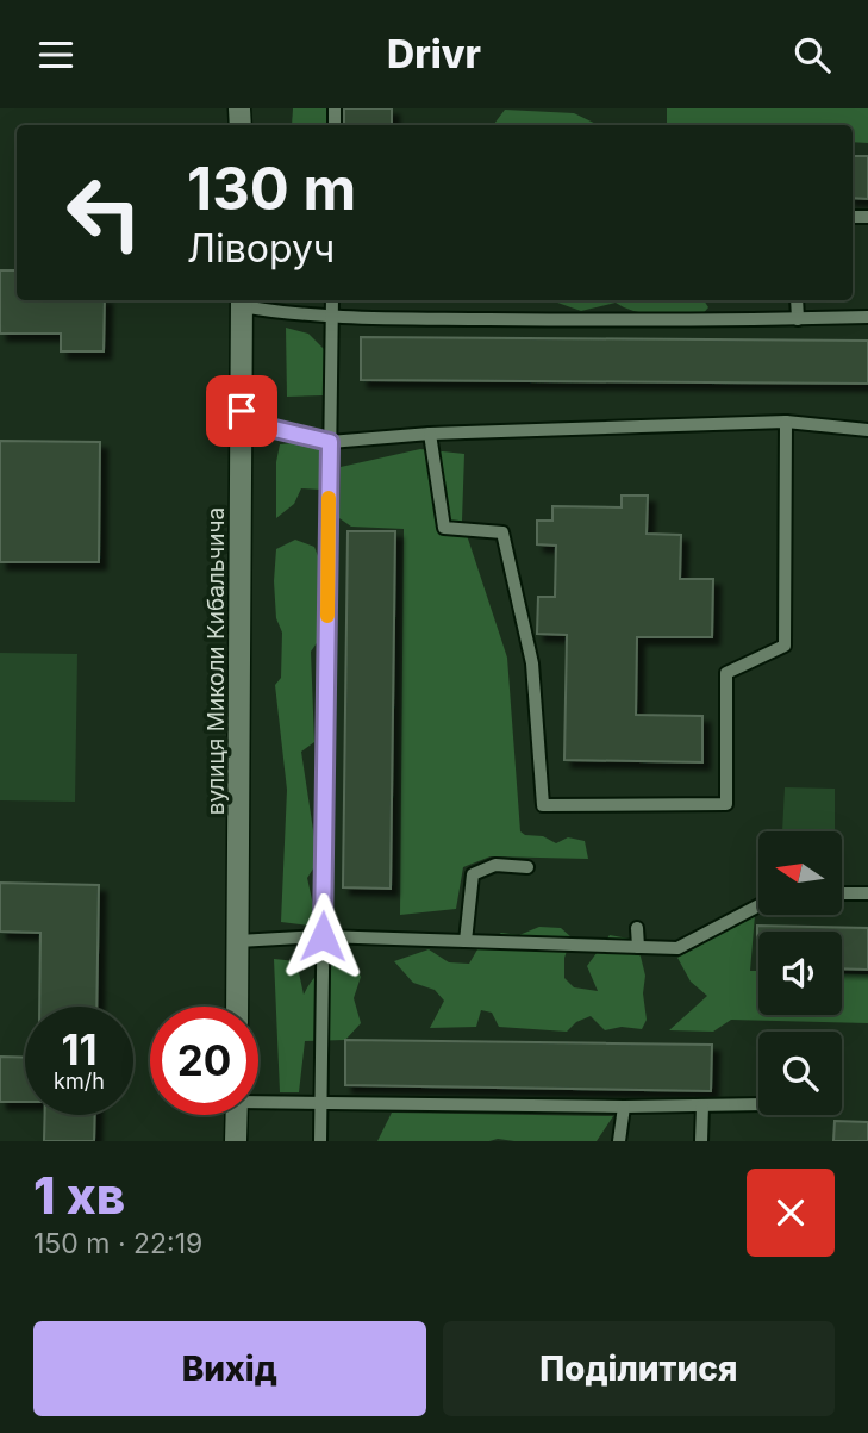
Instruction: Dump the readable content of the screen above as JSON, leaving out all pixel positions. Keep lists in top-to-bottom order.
{
  "streets": {
    "street": ["вулиця Миколи Кибальчича"]
  },
  "north": "left",
  "page": {
    "header": "Drivr",
    "turn": ["130 m", "Ліворуч"],
    "speed": "11 km/h",
    "limit": "20",
    "heading": ["1 хв", "150 m · 22:19"],
    "buttons": ["Вихід", "Поділитися"]
  }
}
